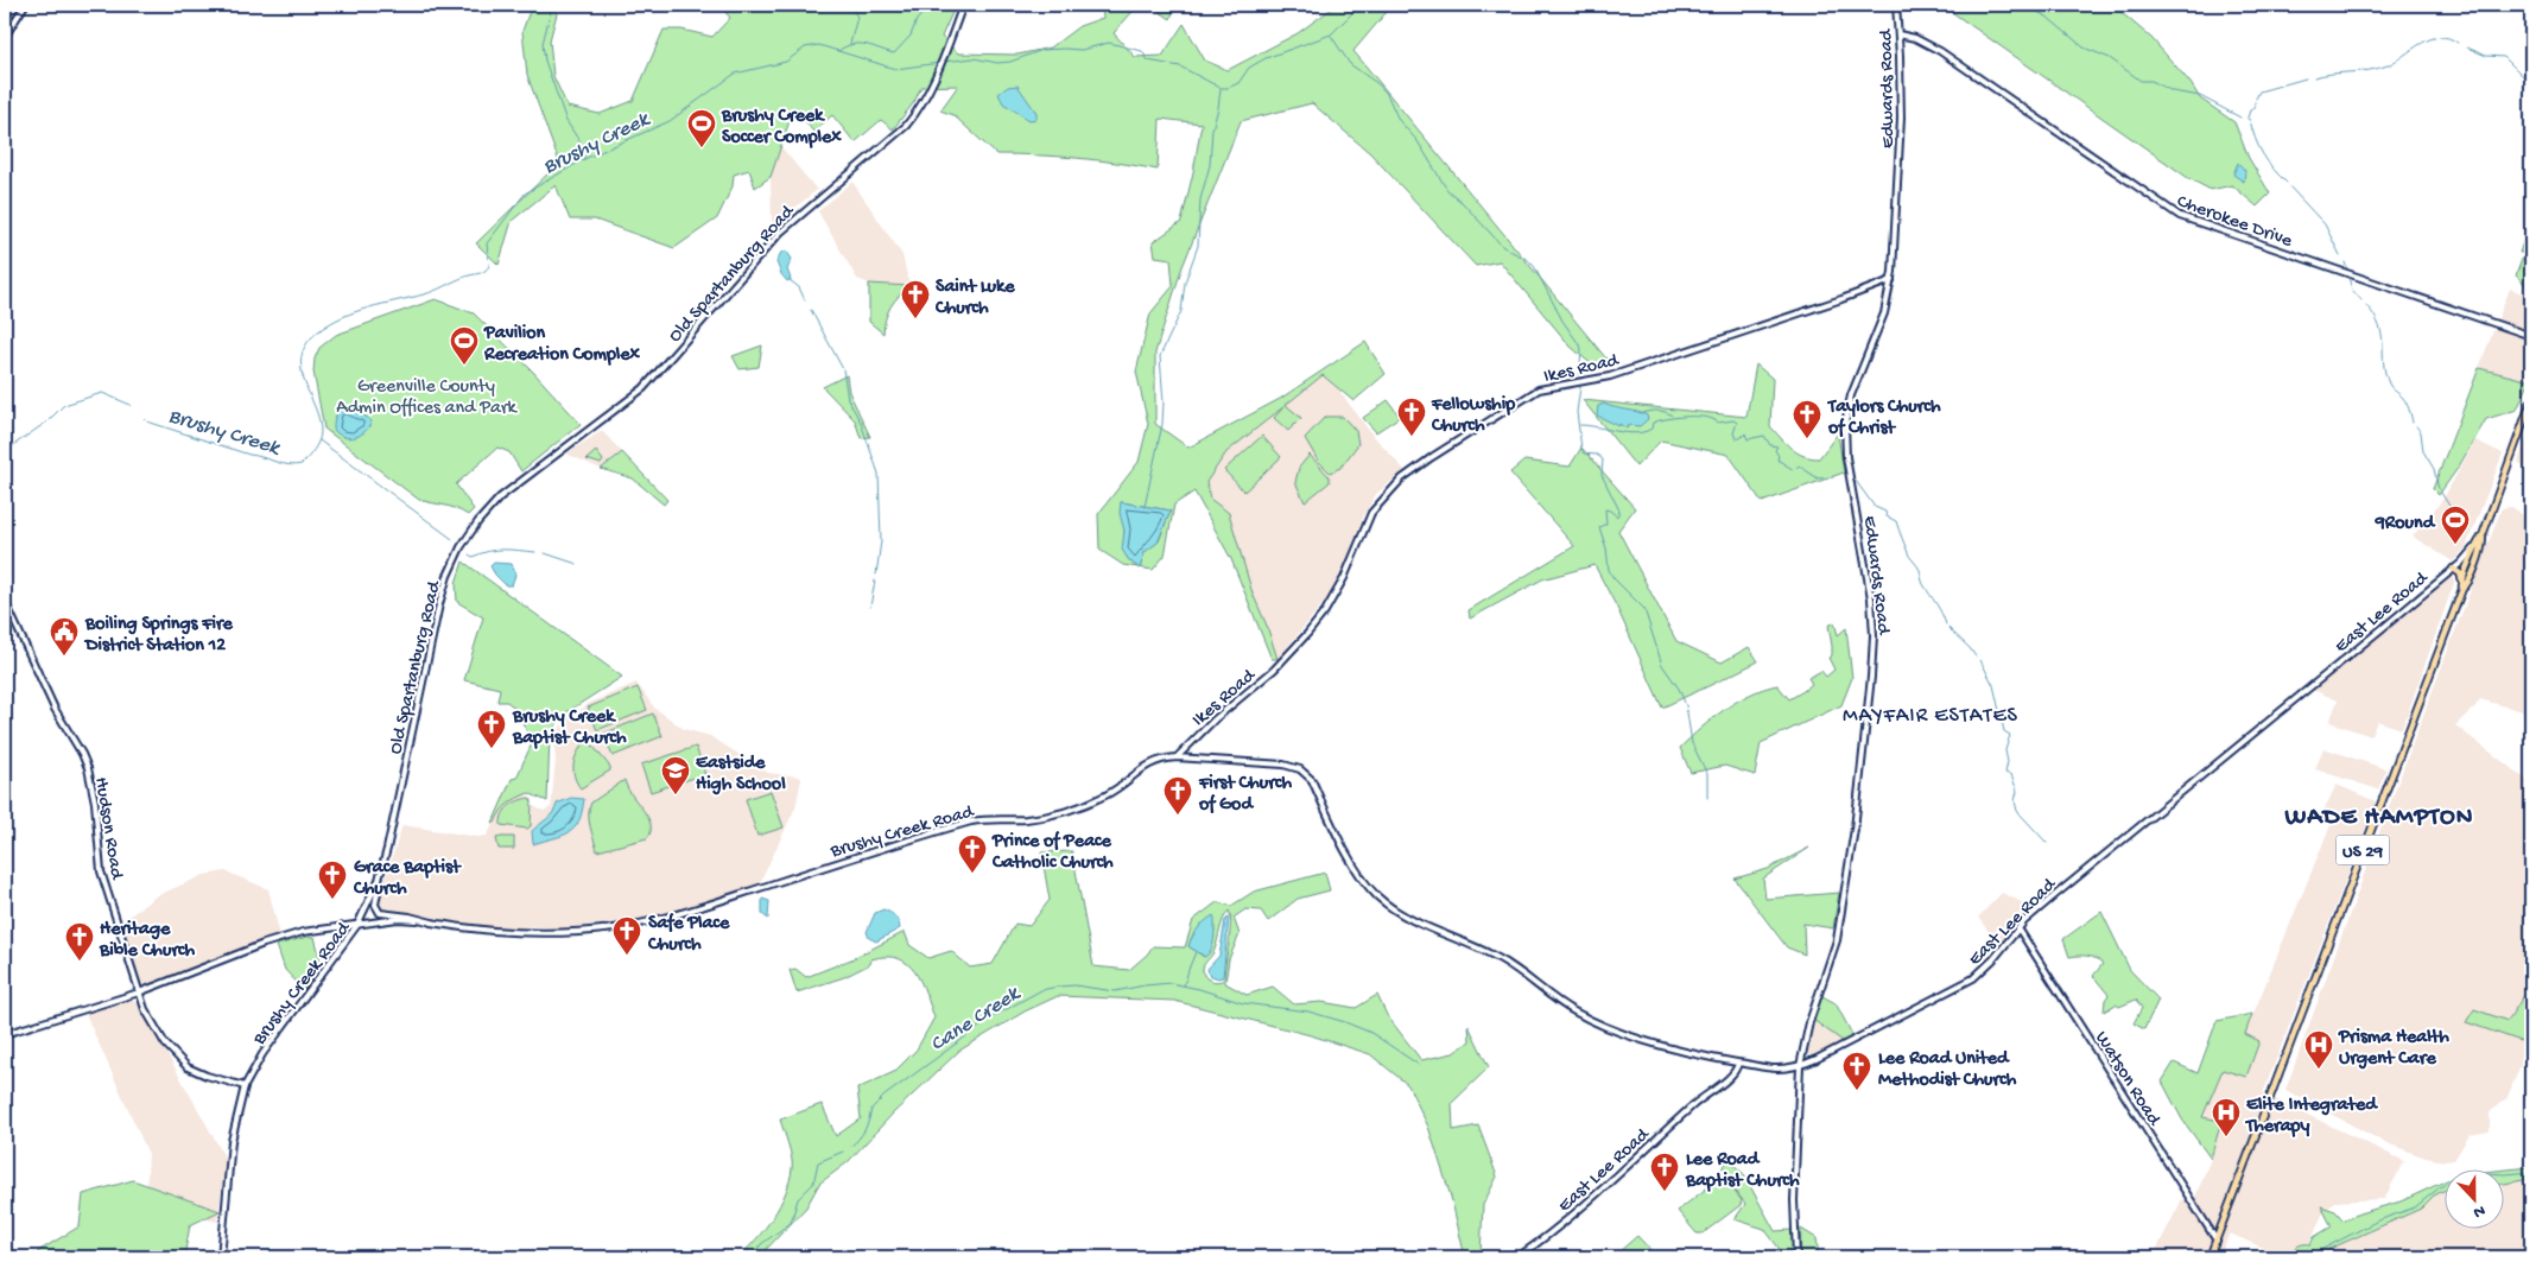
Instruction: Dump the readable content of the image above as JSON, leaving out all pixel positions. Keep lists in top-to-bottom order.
{
  "streets": {
    "main road": ["US 29"],
    "street": [
      "Edwards Road",
      "Cherokee Drive",
      "Old Spartanburg Road",
      "Ikes Road",
      "East Lee Road",
      "Hudson Road",
      "Brushy Creek Road",
      "Watson Road"
    ]
  },
  "crossings": [
    ["Edwards Road", "Cherokee Drive"],
    ["Edwards Road", "Ikes Road"],
    ["Edwards Road", "East Lee Road"],
    ["Old Spartanburg Road", "Brushy Creek Road"],
    ["Ikes Road", "Brushy Creek Road"],
    ["East Lee Road", "Brushy Creek Road"],
    ["East Lee Road", "US 29"],
    ["East Lee Road", "Watson Road"],
    ["Hudson Road", "Brushy Creek Road"],
    ["US 29", "Watson Road"]
  ],
  "districts": ["MAYFAIR ESTATES", "WADE HAMPTON"],
  "water": ["Brushy Creek", "Cane Creek"],
  "parks": ["Greenville County Admin Offices and Park"],
  "places": {
    "sports": ["Brushy Creek Soccer Complex", "Pavilion Recreation Complex", "9Round"],
    "church": [
      "Saint Luke Church",
      "Fellowship Church",
      "Taylors Church of Christ",
      "Brushy Creek Baptist Church",
      "First Church of God",
      "Prince of Peace Catholic Church",
      "Grace Baptist Church",
      "Safe Place Church",
      "Heritage Bible Church",
      "Lee Road United Methodist Church",
      "Lee Road Baptist Church"
    ],
    "public building": ["Boiling Springs Fire District Station 12"],
    "school or university": ["Eastside High School"],
    "hospital": ["Prisma Health Urgent Care", "Elite Integrated Therapy"]
  },
  "north": "bottom"
}
